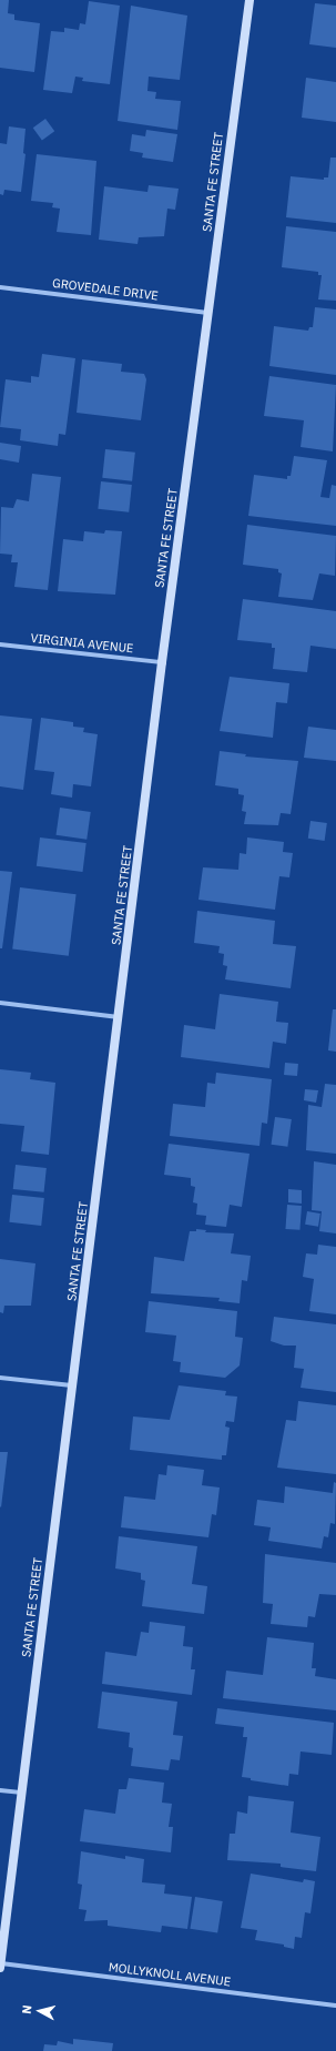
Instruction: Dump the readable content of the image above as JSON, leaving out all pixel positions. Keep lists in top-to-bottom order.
{
  "streets": {
    "street": [
      "SANTA FE STREET",
      "GROVEDALE DRIVE",
      "VIRGINIA AVENUE",
      "MOLLYKNOLL AVENUE"
    ]
  },
  "crossings": [
    ["SANTA FE STREET", "GROVEDALE DRIVE"],
    ["SANTA FE STREET", "VIRGINIA AVENUE"],
    ["SANTA FE STREET", "MOLLYKNOLL AVENUE"]
  ],
  "north": "left"
}
